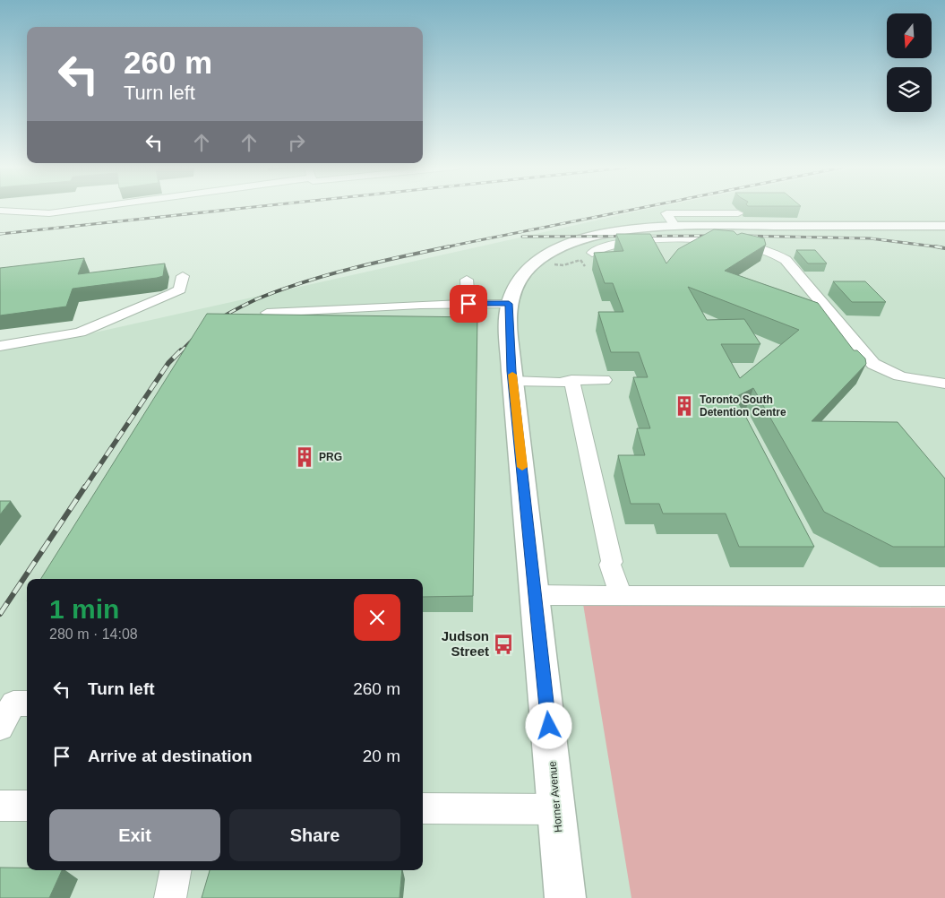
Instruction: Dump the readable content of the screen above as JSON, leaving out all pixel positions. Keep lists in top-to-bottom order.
{
  "streets": {
    "main road": ["Horner Avenue"]
  },
  "places": {
    "building": ["Toronto South Detention Centre", "PRG"],
    "bus stop": ["Judson Street"]
  },
  "north": "bottom",
  "page": {
    "turn": ["260 m", "Turn left"],
    "heading": ["1 min", "280 m · 14:08"],
    "list": [
      {
        "name": "Turn left",
        "value": "260 m"
      },
      {
        "name": "Arrive at destination",
        "value": "20 m"
      }
    ],
    "buttons": ["Exit", "Share"]
  }
}
